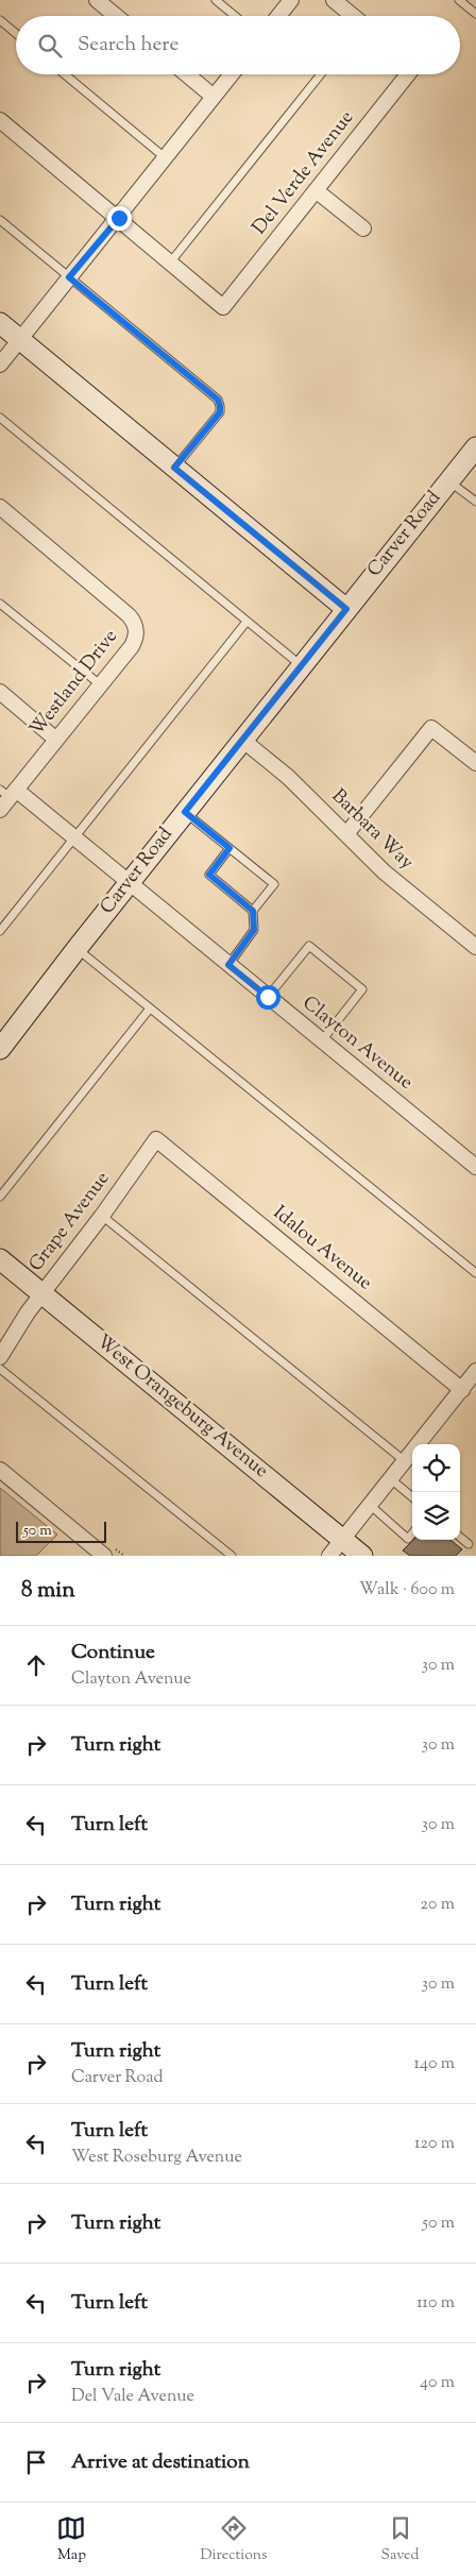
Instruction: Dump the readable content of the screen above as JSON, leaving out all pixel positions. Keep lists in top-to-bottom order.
{
  "streets": {
    "street": [
      "Del Verde Avenue",
      "Carver Road",
      "Westland Drive",
      "Barbara Way",
      "Clayton Avenue",
      "Grape Avenue",
      "Idalou Avenue",
      "West Orangeburg Avenue"
    ]
  },
  "crossings": [
    ["Carver Road", "Barbara Way"],
    ["Carver Road", "Clayton Avenue"],
    ["Westland Drive", "Clayton Avenue"],
    ["Grape Avenue", "Idalou Avenue"],
    ["Grape Avenue", "West Orangeburg Avenue"]
  ],
  "scale_bar": "50 m",
  "page": {
    "search": "Search here",
    "scale": "50 m",
    "heading": ["8 min", "Walk · 600 m"],
    "list": [
      ["Continue", "Clayton Avenue", "30 m"],
      ["Turn right", "30 m"],
      ["Turn left", "30 m"],
      ["Turn right", "20 m"],
      ["Turn left", "30 m"],
      ["Turn right", "Carver Road", "140 m"],
      ["Turn left", "West Roseburg Avenue", "120 m"],
      ["Turn right", "50 m"],
      ["Turn left", "110 m"],
      ["Turn right", "Del Vale Avenue", "40 m"],
      "Arrive at destination"
    ],
    "nav": ["Map", "Directions", "Saved"]
  }
}
